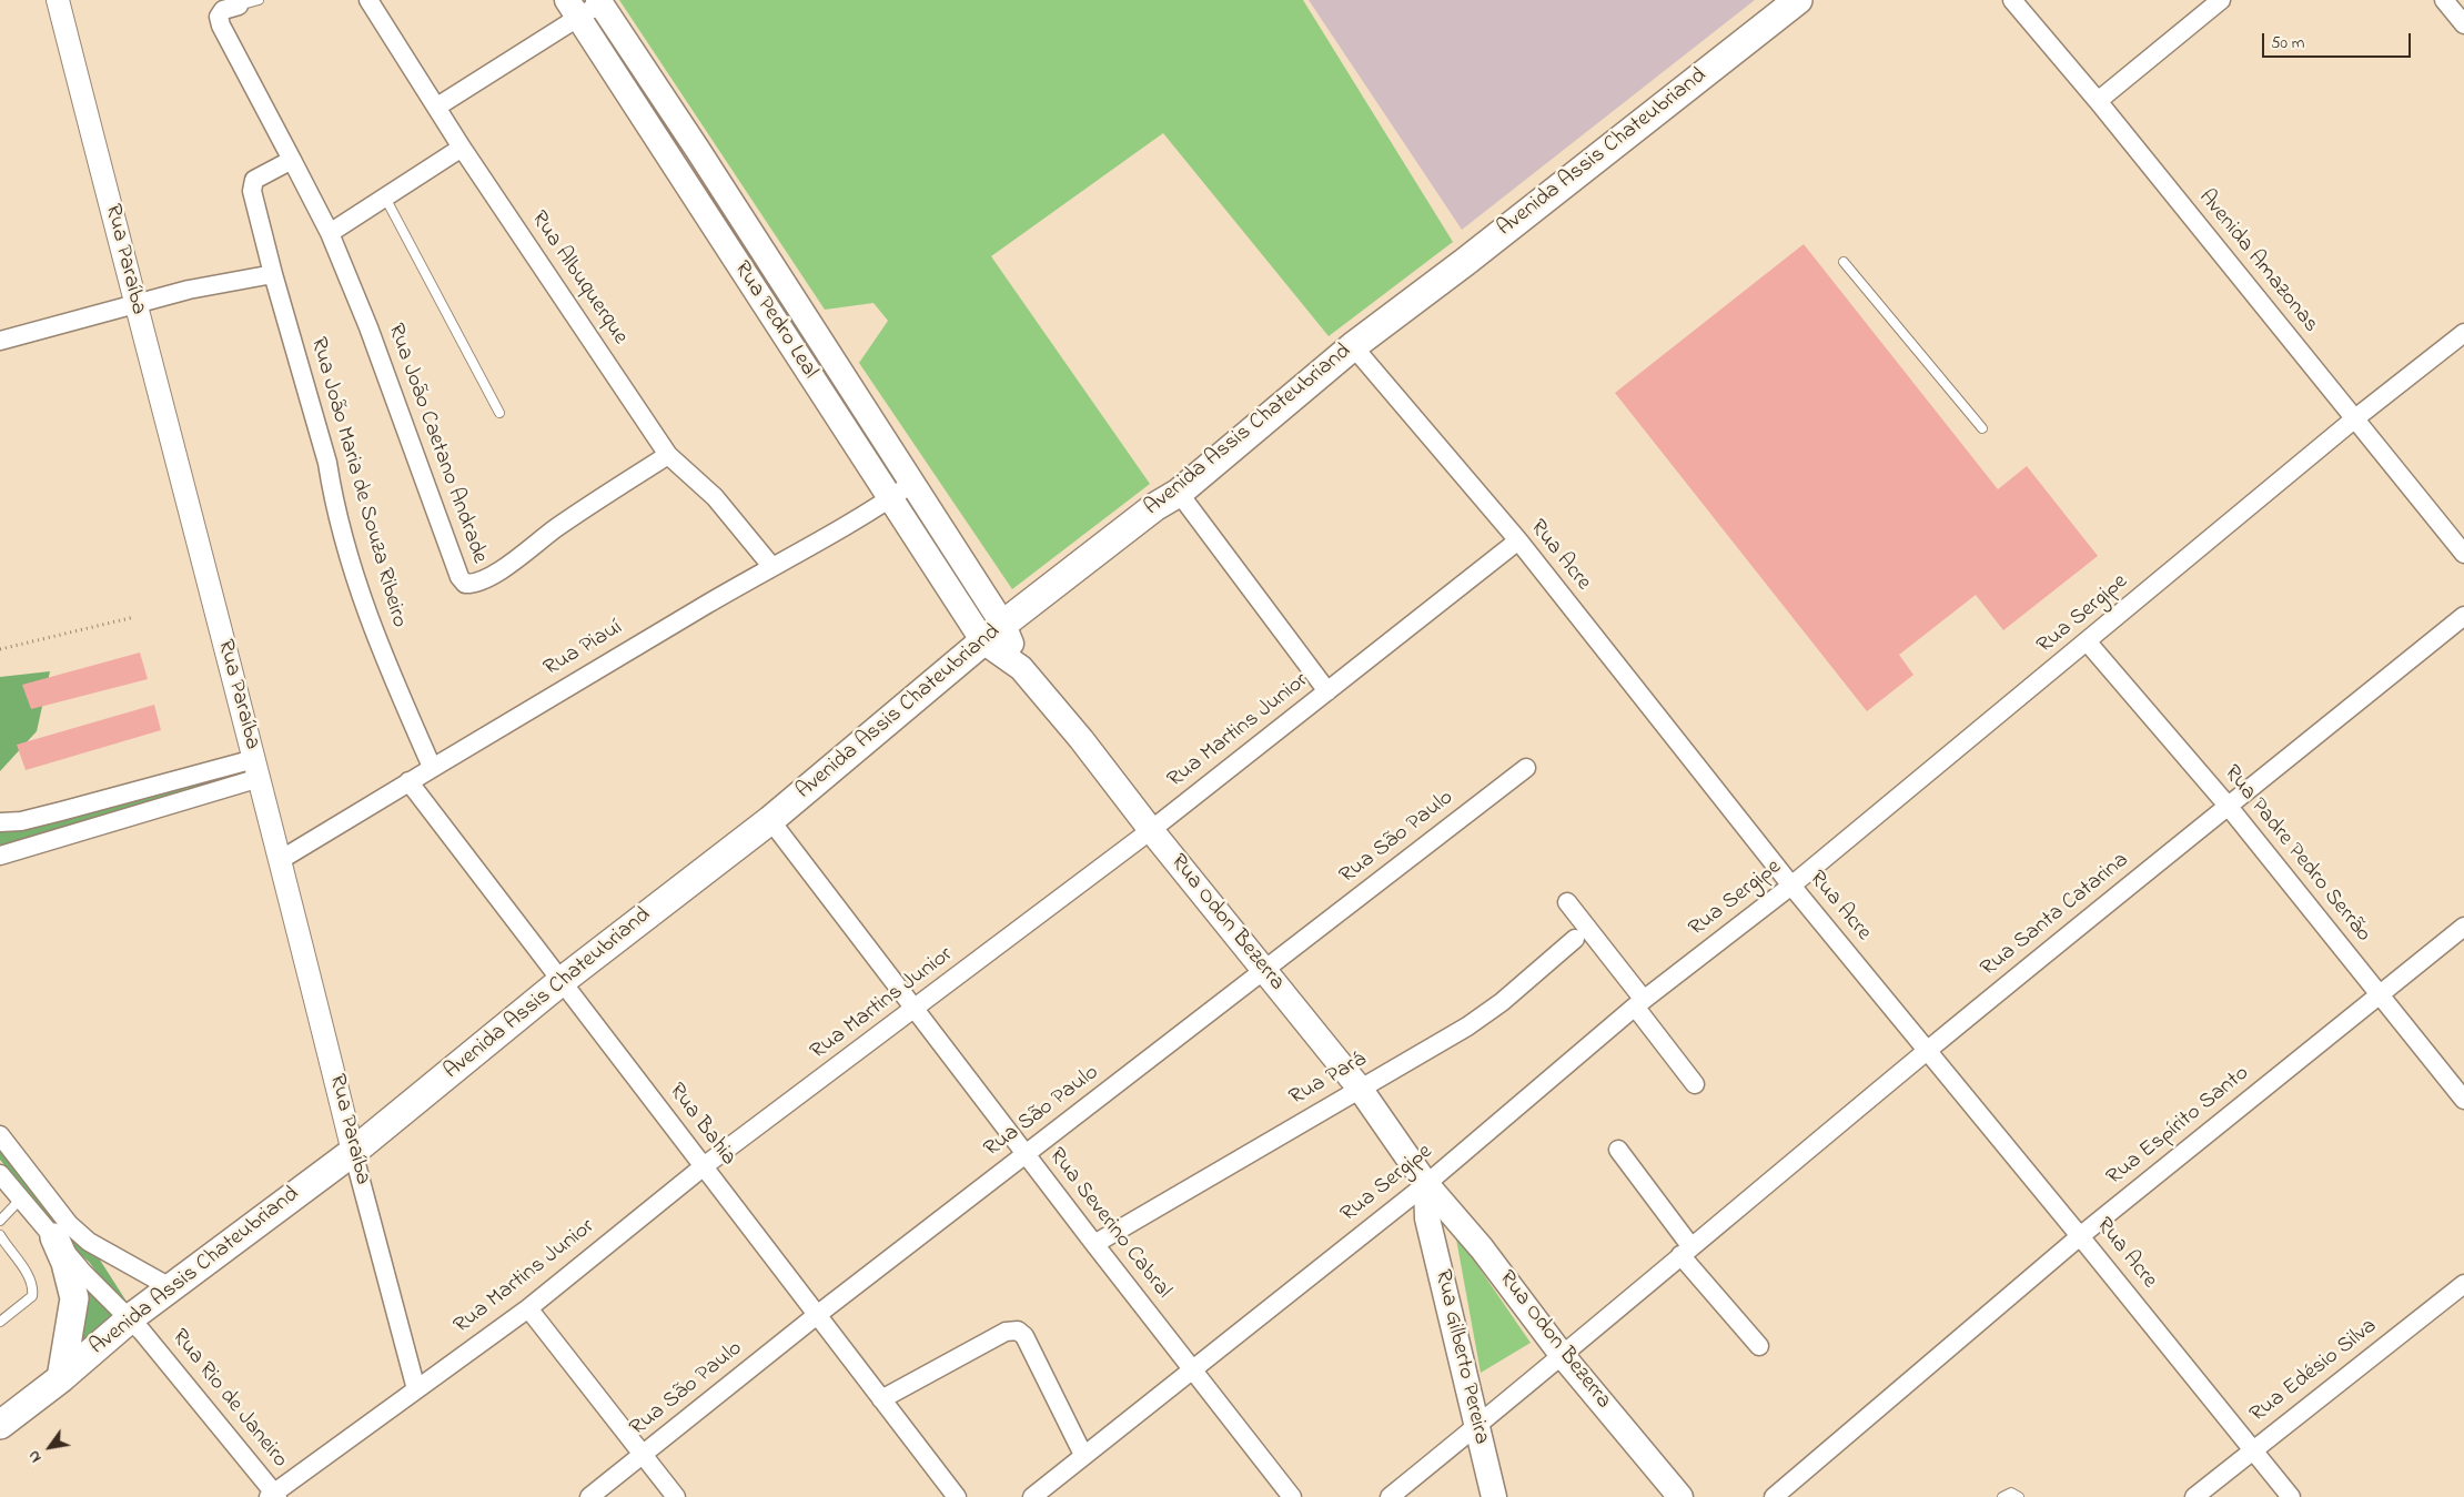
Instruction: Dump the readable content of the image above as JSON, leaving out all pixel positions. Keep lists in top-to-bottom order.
{
  "streets": {
    "main road": [
      "Avenida Assis Chateubriand",
      "Rua Pedro Leal",
      "Rua Odon Bezerra",
      "Rua Gilberto Pereira"
    ],
    "street": [
      "Rua Paraíba",
      "Avenida Amazonas",
      "Rua Albuquerque",
      "Rua João Caetano Andrade",
      "Rua João Maria de Souza Ribeiro",
      "Rua Acre",
      "Rua Sergipe",
      "Rua Piauí",
      "Rua Martins Junior",
      "Rua São Paulo",
      "Rua Padre Pedro Serrão",
      "Rua Santa Catarina",
      "Rua Pará",
      "Rua Bahia",
      "Rua Espírito Santo",
      "Rua Severino Cabral",
      "Rua Edésio Silva",
      "Rua Rio de Janeiro"
    ]
  },
  "crossings": [
    ["Avenida Assis Chateubriand", "Rua Paraíba"],
    ["Avenida Assis Chateubriand", "Rua Pedro Leal"],
    ["Avenida Assis Chateubriand", "Rua Acre"],
    ["Avenida Assis Chateubriand", "Rua Odon Bezerra"],
    ["Avenida Assis Chateubriand", "Rua Bahia"],
    ["Avenida Assis Chateubriand", "Rua Severino Cabral"],
    ["Avenida Assis Chateubriand", "Rua Rio de Janeiro"],
    ["Rua Paraíba", "Rua Piauí"],
    ["Rua Paraíba", "Rua Martins Junior"],
    ["Avenida Amazonas", "Rua Sergipe"],
    ["Rua Albuquerque", "Rua João Caetano Andrade"],
    ["Rua Albuquerque", "Rua Piauí"],
    ["Rua Pedro Leal", "Rua Piauí"],
    ["Rua Pedro Leal", "Rua Odon Bezerra"],
    ["Rua João Caetano Andrade", "Rua João Maria de Souza Ribeiro"],
    ["Rua João Maria de Souza Ribeiro", "Rua Piauí"],
    ["Rua Acre", "Rua Sergipe"],
    ["Rua Acre", "Rua Martins Junior"],
    ["Rua Acre", "Rua Santa Catarina"],
    ["Rua Acre", "Rua Espírito Santo"],
    ["Rua Acre", "Rua Edésio Silva"],
    ["Rua Sergipe", "Rua Padre Pedro Serrão"],
    ["Rua Sergipe", "Rua Odon Bezerra"],
    ["Rua Sergipe", "Rua Severino Cabral"],
    ["Rua Sergipe", "Rua Gilberto Pereira"],
    ["Rua Piauí", "Rua Bahia"],
    ["Rua Martins Junior", "Rua Odon Bezerra"],
    ["Rua Martins Junior", "Rua Bahia"],
    ["Rua Martins Junior", "Rua Severino Cabral"],
    ["Rua Martins Junior", "Rua Rio de Janeiro"],
    ["Rua São Paulo", "Rua Odon Bezerra"],
    ["Rua São Paulo", "Rua Bahia"],
    ["Rua São Paulo", "Rua Severino Cabral"],
    ["Rua Padre Pedro Serrão", "Rua Santa Catarina"],
    ["Rua Padre Pedro Serrão", "Rua Espírito Santo"],
    ["Rua Santa Catarina", "Rua Odon Bezerra"],
    ["Rua Santa Catarina", "Rua Gilberto Pereira"],
    ["Rua Odon Bezerra", "Rua Pará"],
    ["Rua Odon Bezerra", "Rua Gilberto Pereira"],
    ["Rua Pará", "Rua Severino Cabral"]
  ],
  "scale_bar": "50 m",
  "north": "bottom left"
}
